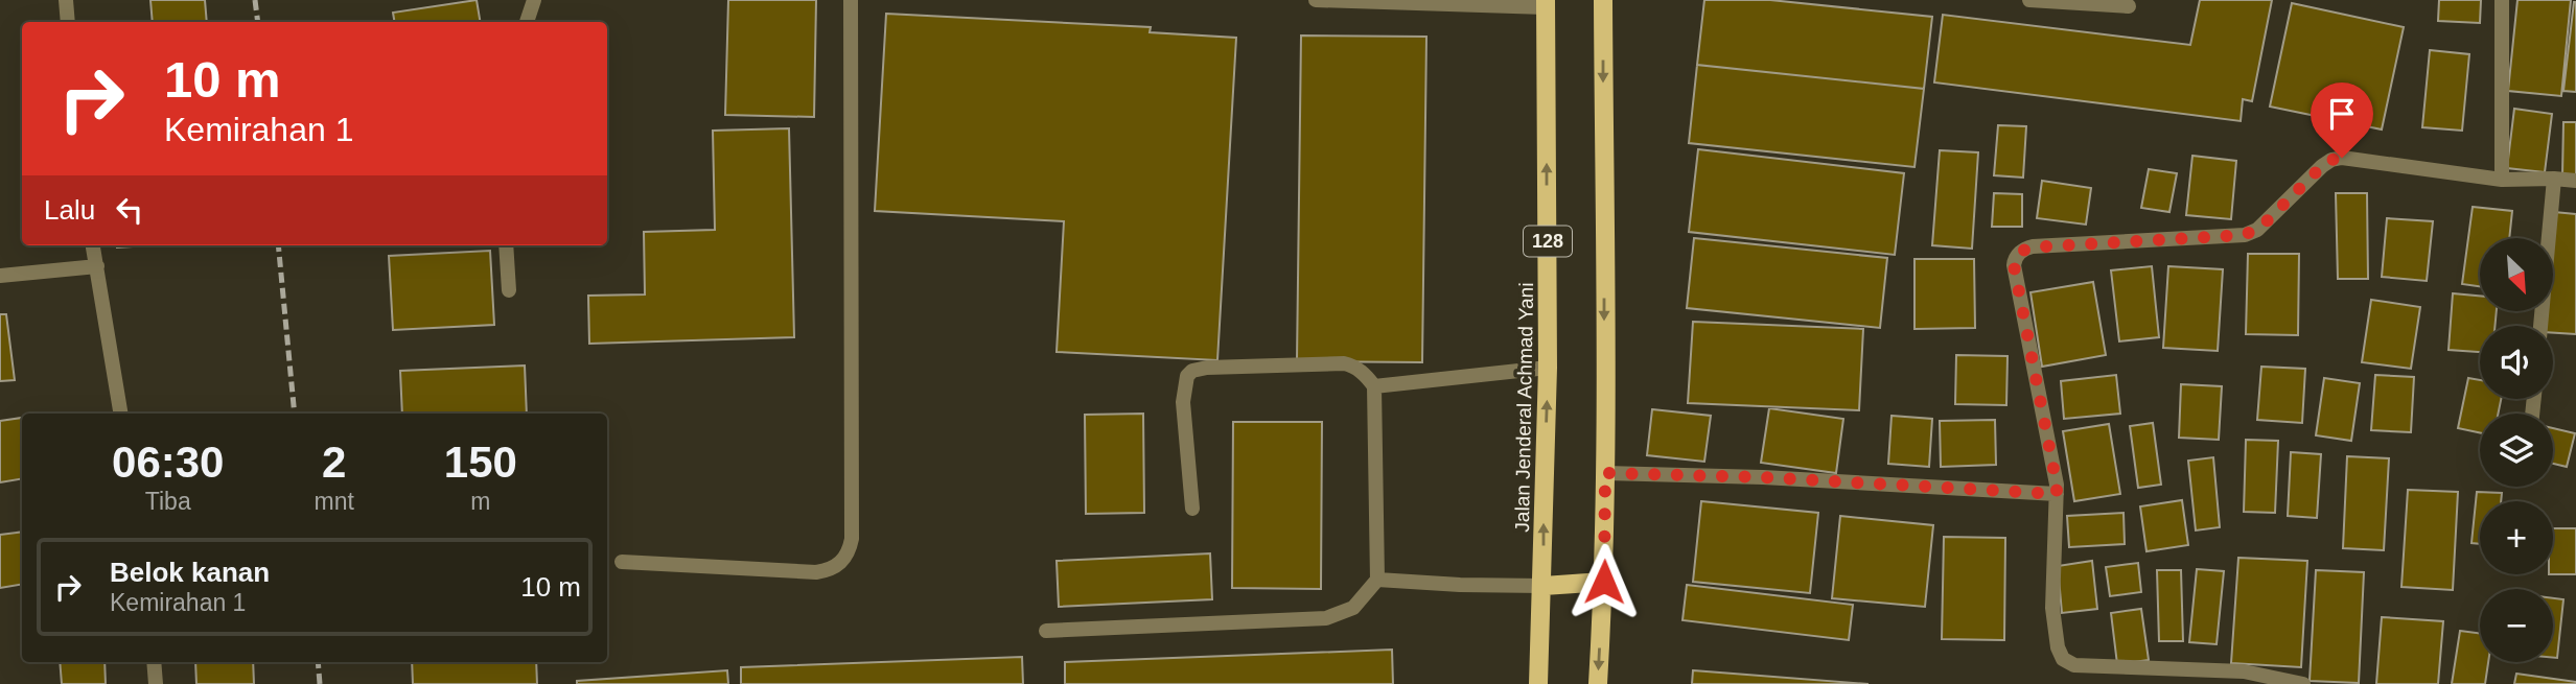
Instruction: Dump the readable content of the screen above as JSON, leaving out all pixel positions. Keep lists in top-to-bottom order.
{
  "streets": {
    "main road": ["128", "Jalan Jenderal Achmad Yani"]
  },
  "north": "bottom right",
  "page": {
    "turn": ["10 m", "Kemirahan 1"],
    "then": "Lalu",
    "map_buttons": ["+", "−"],
    "eta": [
      "06:30",
      "Tiba",
      "2",
      "mnt",
      "150",
      "m"
    ],
    "list": [
      {
        "name": "Belok kanan",
        "note": "Kemirahan 1",
        "value": "10 m"
      }
    ]
  }
}
